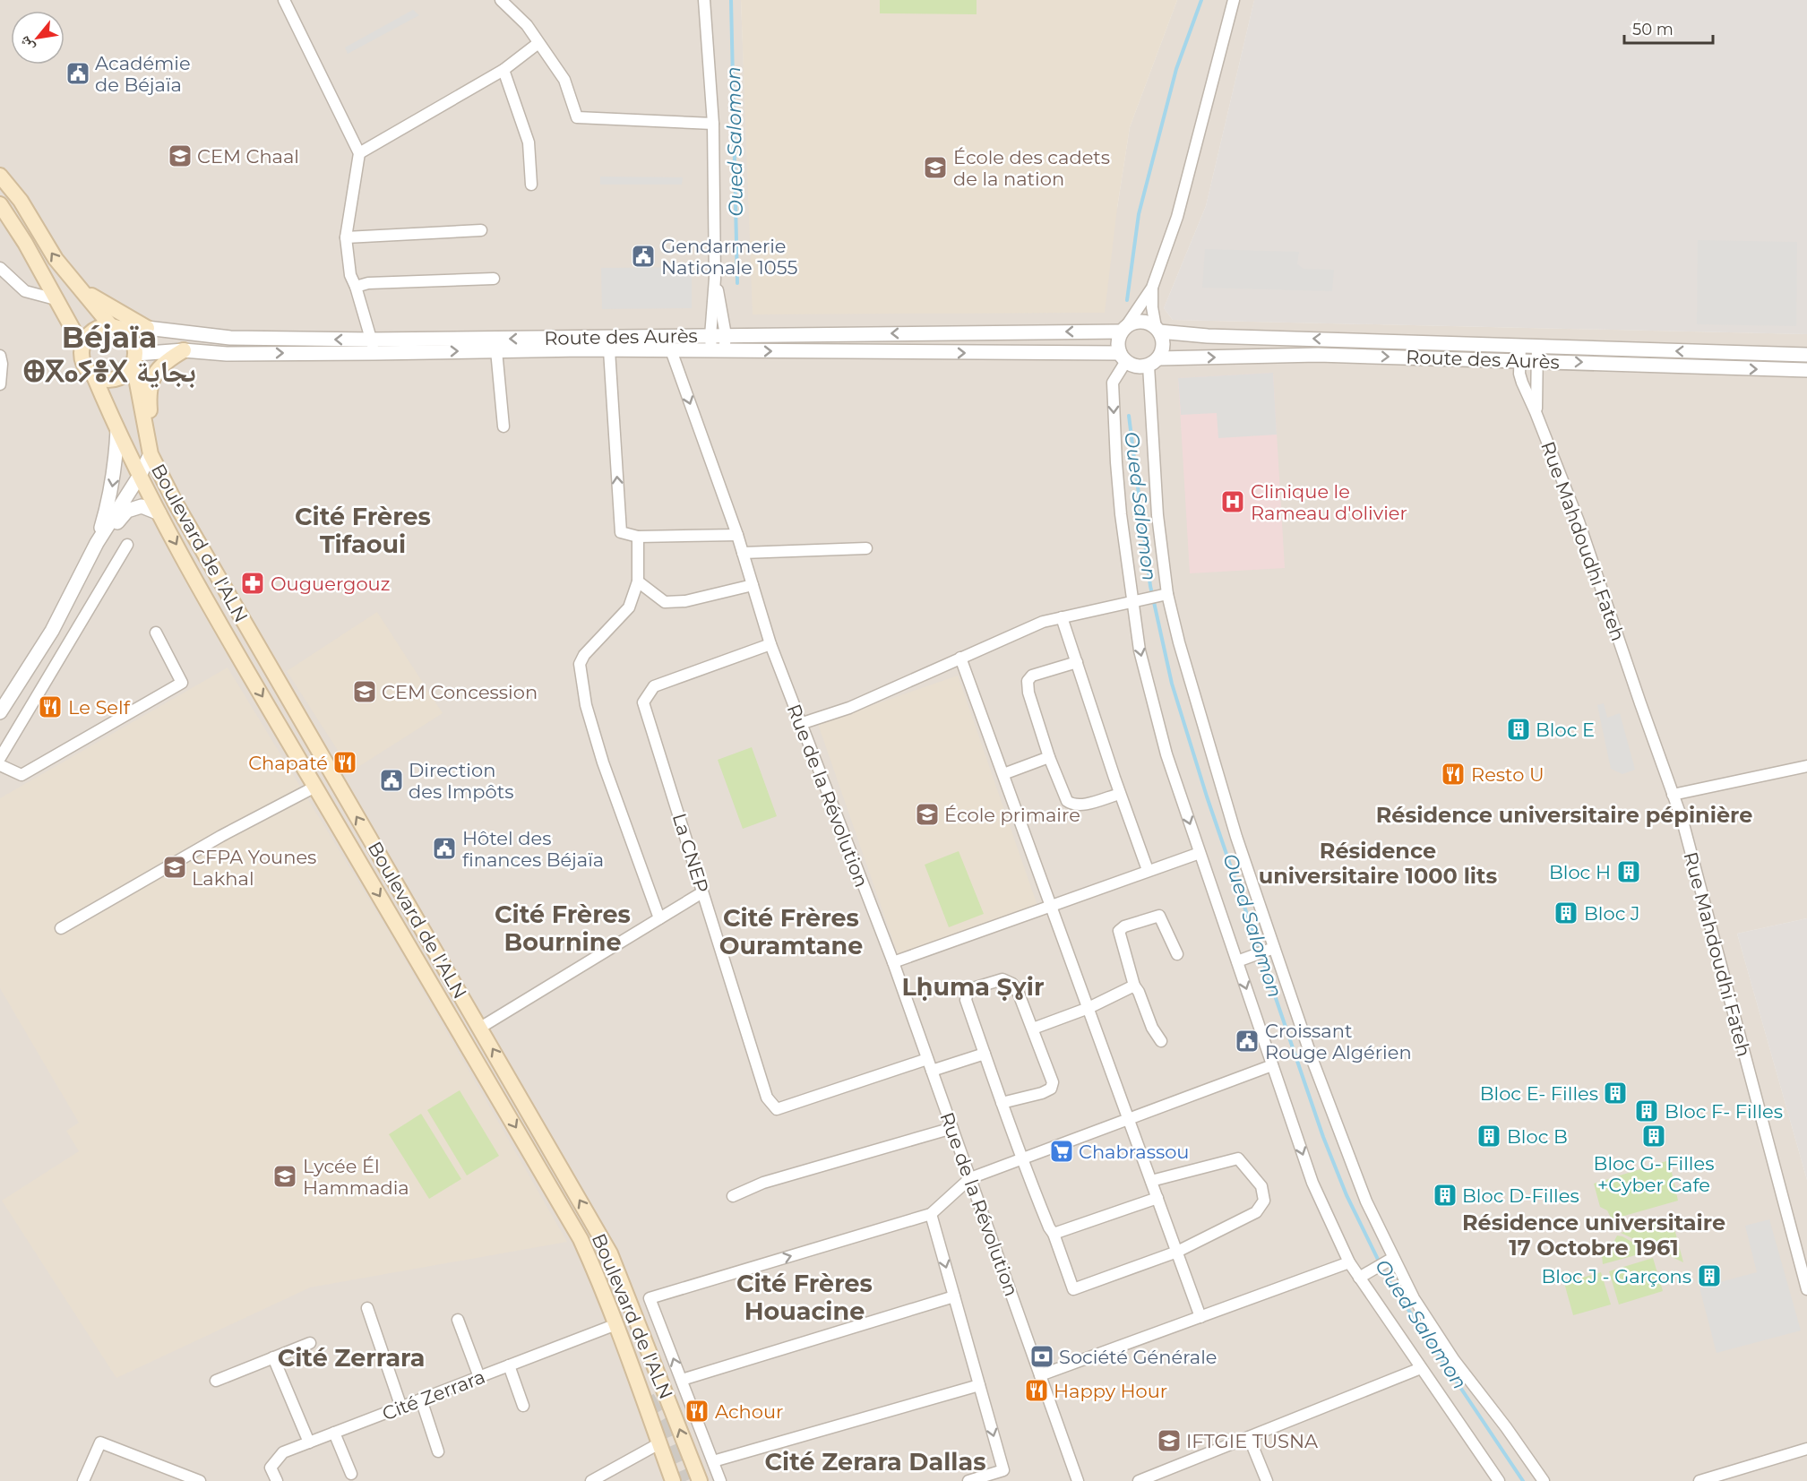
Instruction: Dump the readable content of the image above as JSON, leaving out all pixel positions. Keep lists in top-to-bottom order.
{
  "streets": {
    "main road": ["Boulevard de l'ALN"],
    "street": [
      "Route des Aurès",
      "Rue Mahdoudhi Fateh",
      "Rue de la Révolution",
      "La CNEP",
      "Cité Zerrara"
    ]
  },
  "crossings": [
    ["Route des Aurès", "Rue Mahdoudhi Fateh"],
    ["Route des Aurès", "Boulevard de l'ALN"],
    ["Route des Aurès", "Rue de la Révolution"],
    ["Boulevard de l'ALN", "Cité Zerrara"],
    ["Rue de la Révolution", "La CNEP"]
  ],
  "districts": [
    "Béjaïa ⴲⴳⴰⵢⴻⵝ بجاية",
    "Cité Frères Tifaoui",
    "Résidence universitaire pépinière",
    "Résidence universitaire 1000 lits",
    "Cité Frères Bournine",
    "Cité Frères Ouramtane",
    "Lḥuma Ṣɣir",
    "Résidence universitaire 17 Octobre 1961",
    "Cité Frères Houacine",
    "Cité Zerrara",
    "Cité Zerara Dallas"
  ],
  "water": ["Oued Salomon"],
  "places": {
    "public building": [
      "Académie de Béjaïa",
      "Gendarmerie Nationale 1055",
      "Direction des Impôts",
      "Hôtel des finances Béjaïa",
      "Croissant Rouge Algérien"
    ],
    "school or university": [
      "CEM Chaal",
      "École des cadets de la nation",
      "CEM Concession",
      "École primaire",
      "CFPA Younes Lakhal",
      "Lycée Él Hammadia",
      "IFTGIE TUSNA"
    ],
    "hospital": ["Clinique le Rameau d'olivier"],
    "pharmacy": ["Ouguergouz"],
    "restaurant": [
      "Le Self",
      "Chapaté",
      "Resto U",
      "Happy Hour",
      "Achour"
    ],
    "building": [
      "Bloc E",
      "Bloc H",
      "Bloc J",
      "Bloc E- Filles",
      "Bloc F- Filles",
      "Bloc B",
      "Bloc G- Filles +Cyber Cafe",
      "Bloc D-Filles",
      "Bloc J - Garçons"
    ],
    "supermarket": ["Chabrassou"],
    "bank": ["Société Générale"]
  },
  "scale_bar": "50 m",
  "north": "bottom left"
}
